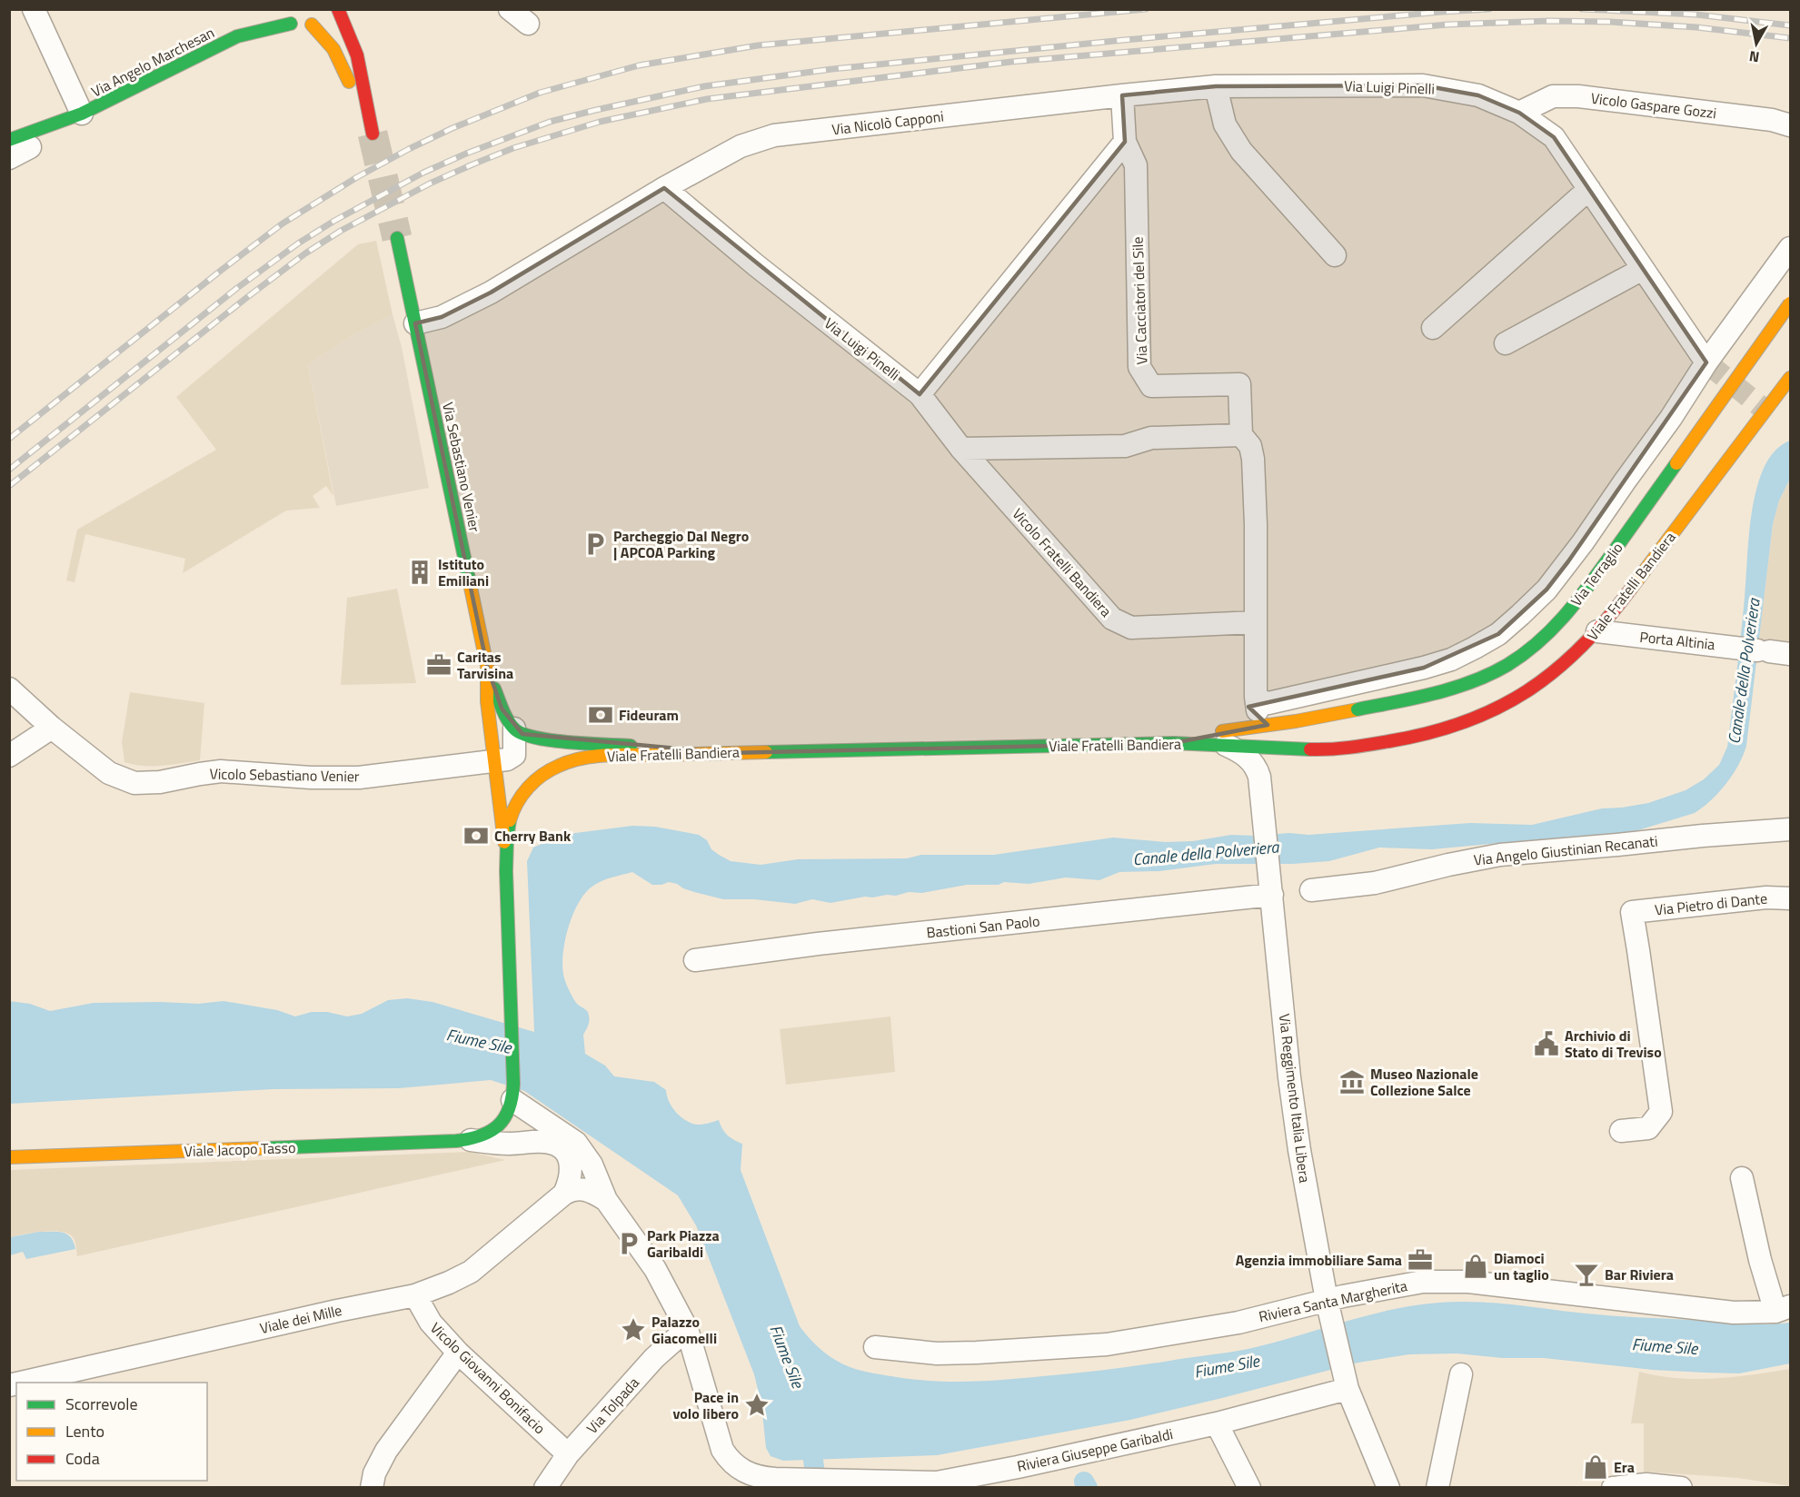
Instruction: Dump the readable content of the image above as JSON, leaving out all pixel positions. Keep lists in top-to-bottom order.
{
  "streets": {
    "main road": [
      "Via Angelo Marchesan",
      "Via Sebastiano Venier",
      "Via Terraglio",
      "Viale Fratelli Bandiera",
      "Viale Jacopo Tasso"
    ],
    "street": [
      "Via Luigi Pinelli",
      "Vicolo Gaspare Gozzi",
      "Via Nicolò Capponi",
      "Via Cacciatori del Sile",
      "Vicolo Fratelli Bandiera",
      "Porta Altinia",
      "Vicolo Sebastiano Venier",
      "Via Angelo Giustinian Recanati",
      "Via Pietro di Dante",
      "Bastioni San Paolo",
      "Via Reggimento Italia Libera",
      "Riviera Santa Margherita",
      "Viale dei Mille",
      "Vicolo Giovanni Bonifacio",
      "Via Tolpada",
      "Riviera Giuseppe Garibaldi"
    ]
  },
  "crossings": [
    ["Via Luigi Pinelli", "Vicolo Gaspare Gozzi"],
    ["Via Luigi Pinelli", "Via Nicolò Capponi"],
    ["Via Luigi Pinelli", "Vicolo Fratelli Bandiera"],
    ["Via Cacciatori del Sile", "Vicolo Fratelli Bandiera"],
    ["Via Cacciatori del Sile", "Via Terraglio"],
    ["Via Sebastiano Venier", "Viale Fratelli Bandiera"],
    ["Via Sebastiano Venier", "Vicolo Sebastiano Venier"],
    ["Via Terraglio", "Viale Fratelli Bandiera"],
    ["Viale Fratelli Bandiera", "Porta Altinia"],
    ["Viale Fratelli Bandiera", "Via Reggimento Italia Libera"],
    ["Viale Fratelli Bandiera", "Viale Jacopo Tasso"],
    ["Bastioni San Paolo", "Via Reggimento Italia Libera"],
    ["Via Reggimento Italia Libera", "Riviera Santa Margherita"],
    ["Via Reggimento Italia Libera", "Riviera Giuseppe Garibaldi"],
    ["Viale Jacopo Tasso", "Viale dei Mille"],
    ["Viale dei Mille", "Vicolo Giovanni Bonifacio"],
    ["Vicolo Giovanni Bonifacio", "Via Tolpada"]
  ],
  "water": ["Canale della Polveriera", "Fiume Sile"],
  "places": {
    "parking": ["Parcheggio Dal Negro | APCOA Parking", "Park Piazza Garibaldi"],
    "building": ["Istituto Emiliani"],
    "office": ["Caritas Tarvisina", "Agenzia immobiliare Sama"],
    "bank": ["Fideuram", "Cherry Bank"],
    "public building": ["Archivio di Stato di Treviso"],
    "museum": ["Museo Nazionale Collezione Salce"],
    "shop": ["Diamoci un taglio", "Era"],
    "bar": ["Bar Riviera"],
    "place": ["Palazzo Giacomelli", "Pace in volo libero"]
  },
  "legend": ["Scorrevole", "Lento", "Coda"],
  "north": "bottom"
}
